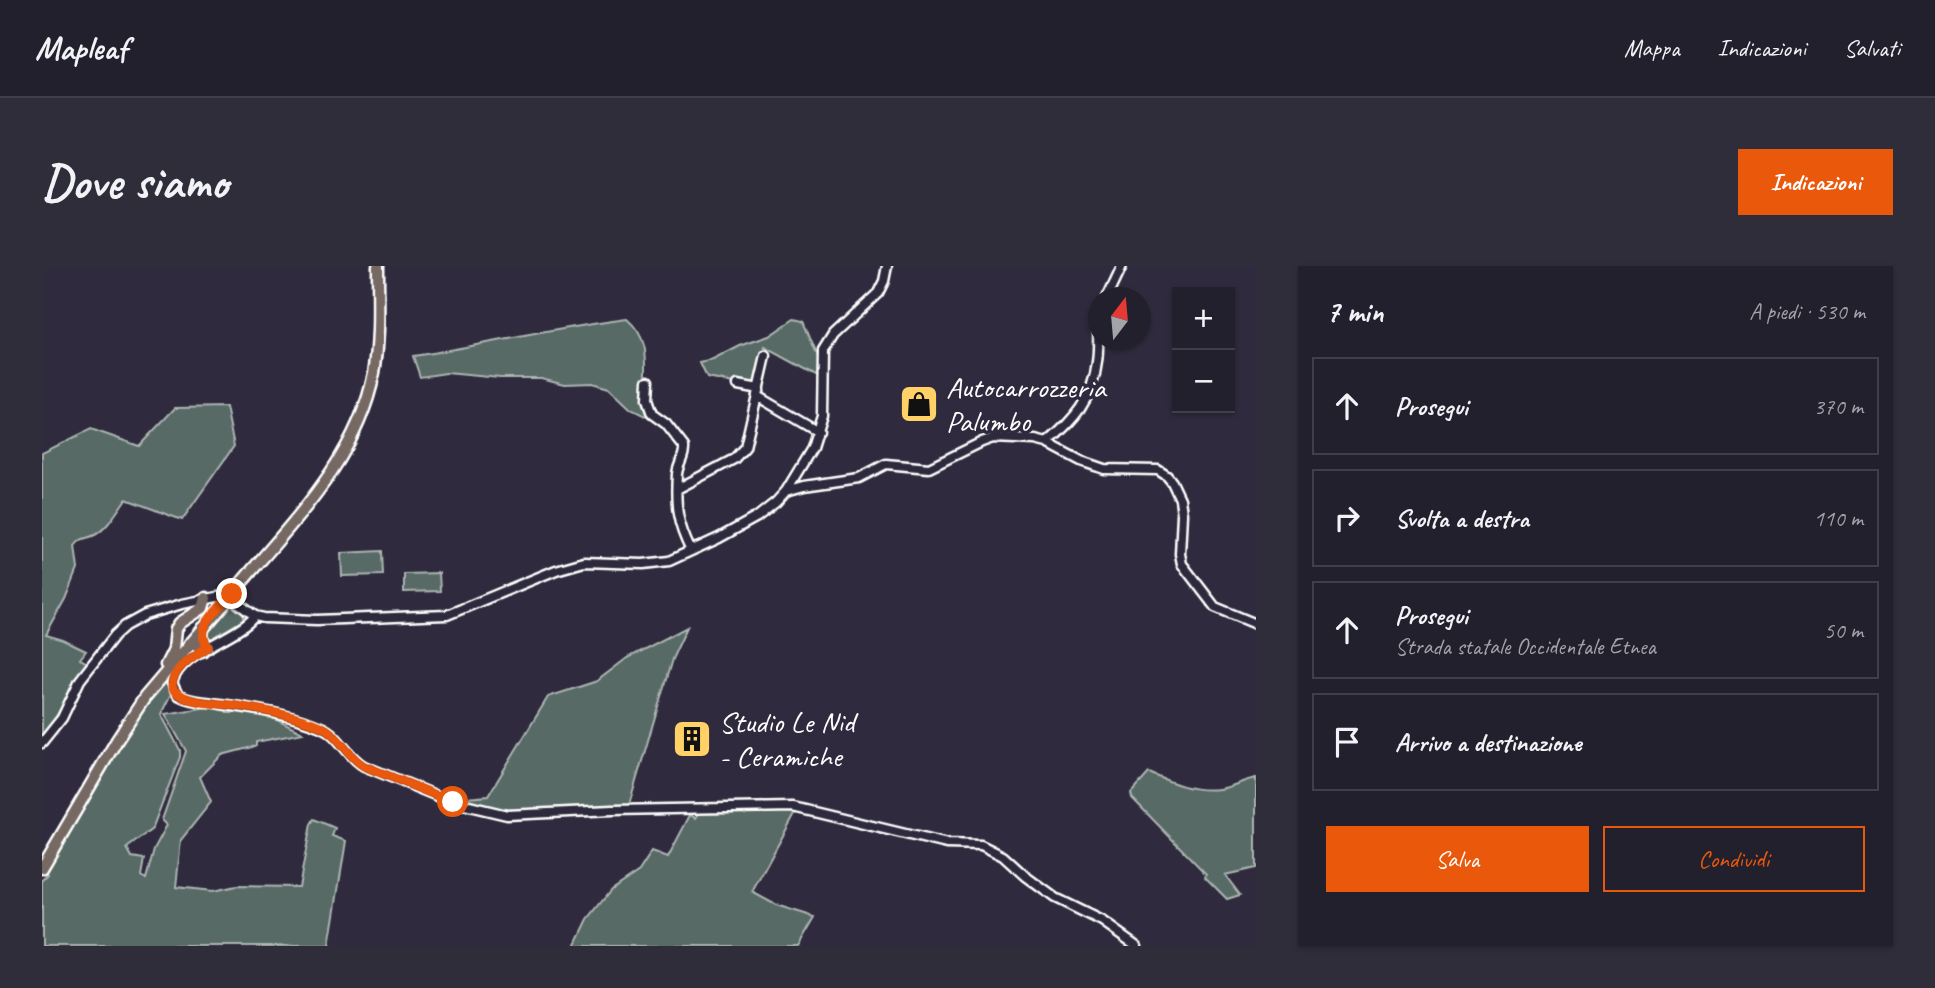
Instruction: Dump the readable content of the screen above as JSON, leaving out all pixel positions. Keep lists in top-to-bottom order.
{
  "places": {
    "shop": ["Autocarrozzeria Palumbo"],
    "building": ["Studio Le Nid - Ceramiche"]
  },
  "north": "top",
  "page": {
    "header": "Mapleaf",
    "nav": ["Mappa", "Indicazioni", "Salvati"],
    "buttons": [
      "Indicazioni",
      ["Salva", "Condividi"]
    ],
    "title": "Dove siamo",
    "heading": ["7 min", "A piedi · 530 m"],
    "map_buttons": ["+", "−"],
    "list": [
      ["Prosegui", "370 m"],
      ["Svolta a destra", "110 m"],
      ["Prosegui", "Strada statale Occidentale Etnea", "50 m"],
      "Arrivo a destinazione"
    ]
  }
}
